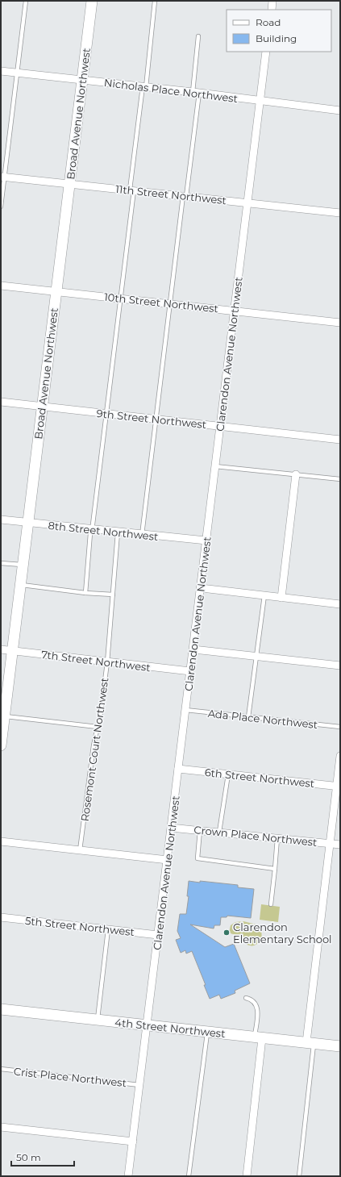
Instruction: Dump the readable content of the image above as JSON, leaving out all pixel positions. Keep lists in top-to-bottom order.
{
  "streets": {
    "street": [
      "Nicholas Place Northwest",
      "Broad Avenue Northwest",
      "11th Street Northwest",
      "10th Street Northwest",
      "Clarendon Avenue Northwest",
      "9th Street Northwest",
      "8th Street Northwest",
      "7th Street Northwest",
      "6th Street Northwest",
      "Crown Place Northwest",
      "5th Street Northwest",
      "4th Street Northwest"
    ],
    "lane": ["Ada Place Northwest", "Rosemont Court Northwest", "Crist Place Northwest"]
  },
  "crossings": [
    ["Nicholas Place Northwest", "Broad Avenue Northwest"],
    ["Nicholas Place Northwest", "Clarendon Avenue Northwest"],
    ["Broad Avenue Northwest", "11th Street Northwest"],
    ["Broad Avenue Northwest", "10th Street Northwest"],
    ["Broad Avenue Northwest", "9th Street Northwest"],
    ["Broad Avenue Northwest", "8th Street Northwest"],
    ["Broad Avenue Northwest", "7th Street Northwest"],
    ["11th Street Northwest", "Clarendon Avenue Northwest"],
    ["10th Street Northwest", "Clarendon Avenue Northwest"],
    ["Clarendon Avenue Northwest", "9th Street Northwest"],
    ["Clarendon Avenue Northwest", "8th Street Northwest"],
    ["Clarendon Avenue Northwest", "7th Street Northwest"],
    ["Clarendon Avenue Northwest", "Ada Place Northwest"],
    ["Clarendon Avenue Northwest", "6th Street Northwest"],
    ["Clarendon Avenue Northwest", "Crown Place Northwest"],
    ["Clarendon Avenue Northwest", "5th Street Northwest"],
    ["Clarendon Avenue Northwest", "4th Street Northwest"],
    ["Clarendon Avenue Northwest", "Crist Place Northwest"],
    ["8th Street Northwest", "Rosemont Court Northwest"],
    ["7th Street Northwest", "Rosemont Court Northwest"]
  ],
  "places": ["Clarendon Elementary School"],
  "legend": ["Road", "Building"],
  "scale_bar": "50 m"
}
